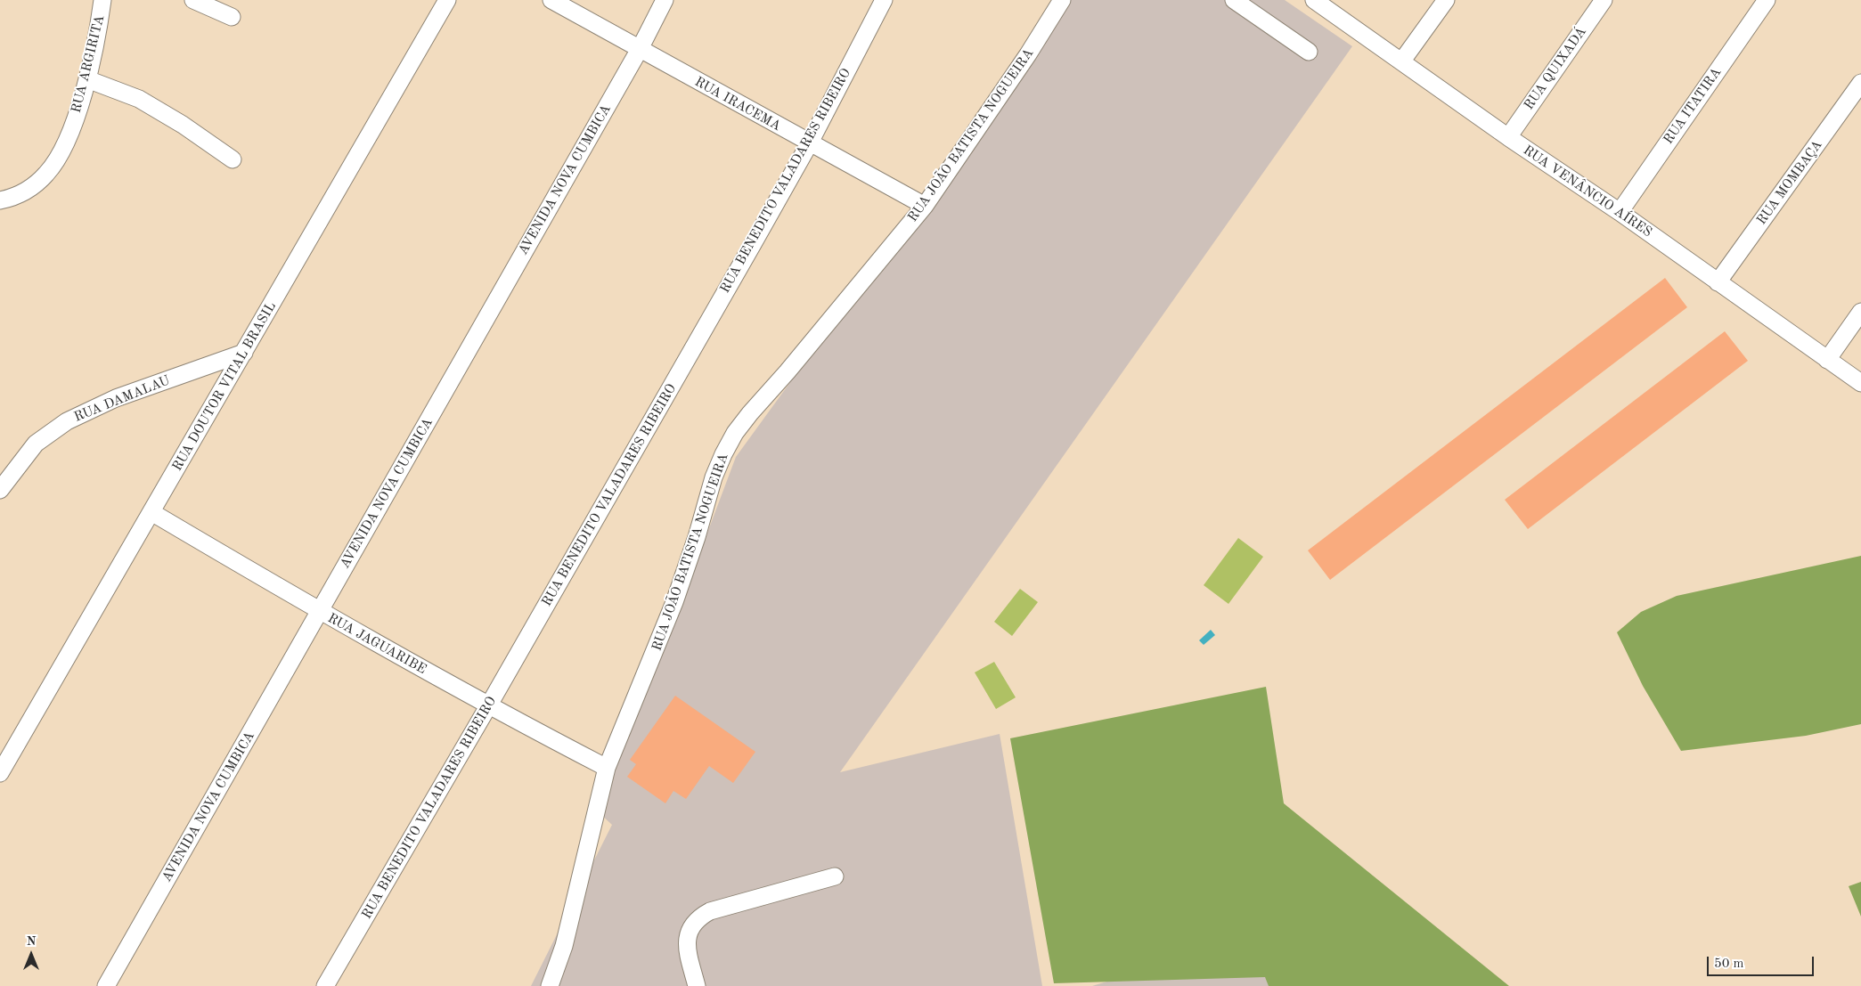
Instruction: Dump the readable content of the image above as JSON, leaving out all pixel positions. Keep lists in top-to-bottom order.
{
  "streets": {
    "street": [
      "RUA ARGIRITA",
      "RUA QUIXADÁ",
      "RUA IRACEMA",
      "RUA ITATIRA",
      "RUA JOÃO BATISTA NOGUEIRA",
      "AVENIDA NOVA CUMBICA",
      "RUA BENEDITO VALADARES RIBEIRO",
      "RUA MOMBAÇA",
      "RUA VENÂNCIO AÍRES",
      "RUA DOUTOR VITAL BRASIL",
      "RUA DAMALAU",
      "RUA JAGUARIBE"
    ]
  },
  "crossings": [
    ["RUA QUIXADÁ", "RUA VENÂNCIO AÍRES"],
    ["RUA IRACEMA", "RUA JOÃO BATISTA NOGUEIRA"],
    ["RUA IRACEMA", "AVENIDA NOVA CUMBICA"],
    ["RUA IRACEMA", "RUA BENEDITO VALADARES RIBEIRO"],
    ["RUA ITATIRA", "RUA VENÂNCIO AÍRES"],
    ["RUA JOÃO BATISTA NOGUEIRA", "RUA JAGUARIBE"],
    ["AVENIDA NOVA CUMBICA", "RUA JAGUARIBE"],
    ["RUA BENEDITO VALADARES RIBEIRO", "RUA JAGUARIBE"],
    ["RUA MOMBAÇA", "RUA VENÂNCIO AÍRES"],
    ["RUA DOUTOR VITAL BRASIL", "RUA DAMALAU"],
    ["RUA DOUTOR VITAL BRASIL", "RUA JAGUARIBE"]
  ],
  "scale_bar": "50 m",
  "north": "top"
}
